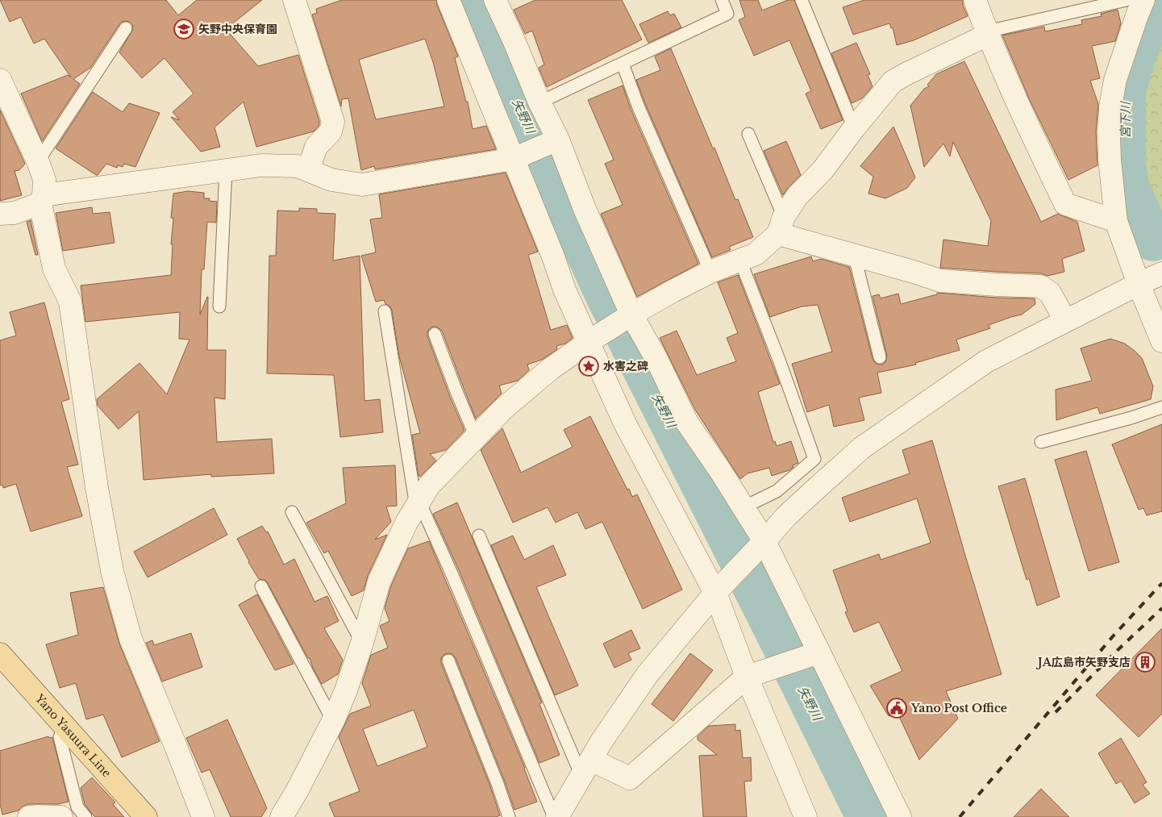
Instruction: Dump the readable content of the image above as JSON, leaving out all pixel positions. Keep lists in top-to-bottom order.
{
  "streets": {
    "main road": ["Yano Yasuura Line"]
  },
  "water": ["矢野川", "宮下川"],
  "places": {
    "school or university": ["矢野中央保育園"],
    "place": ["水害之碑"],
    "building": ["JA広島市矢野支店"],
    "public building": ["Yano Post Office"]
  }
}
